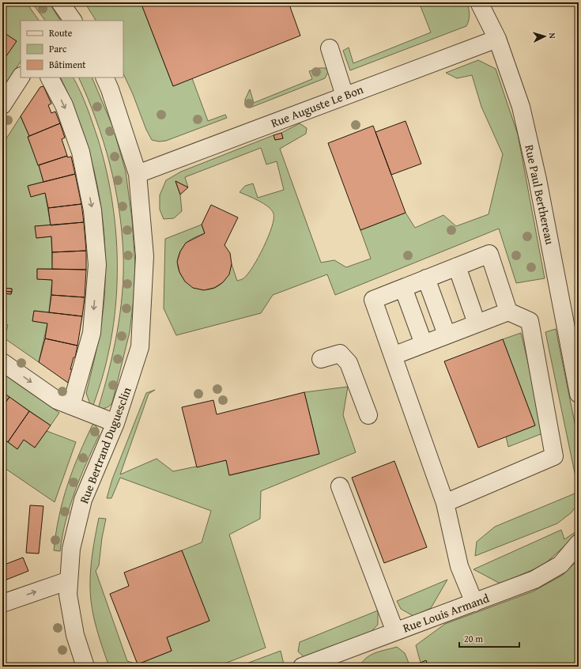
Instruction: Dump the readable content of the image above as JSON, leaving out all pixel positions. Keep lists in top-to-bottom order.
{
  "streets": {
    "street": [
      "Rue Auguste Le Bon",
      "Rue Paul Berthereau",
      "Rue Bertrand Duguesclin",
      "Rue Louis Armand"
    ]
  },
  "crossings": [
    ["Rue Auguste Le Bon", "Rue Paul Berthereau"],
    ["Rue Auguste Le Bon", "Rue Bertrand Duguesclin"]
  ],
  "legend": ["Route", "Parc", "Bâtiment"],
  "scale_bar": "20 m",
  "north": "right"
}
